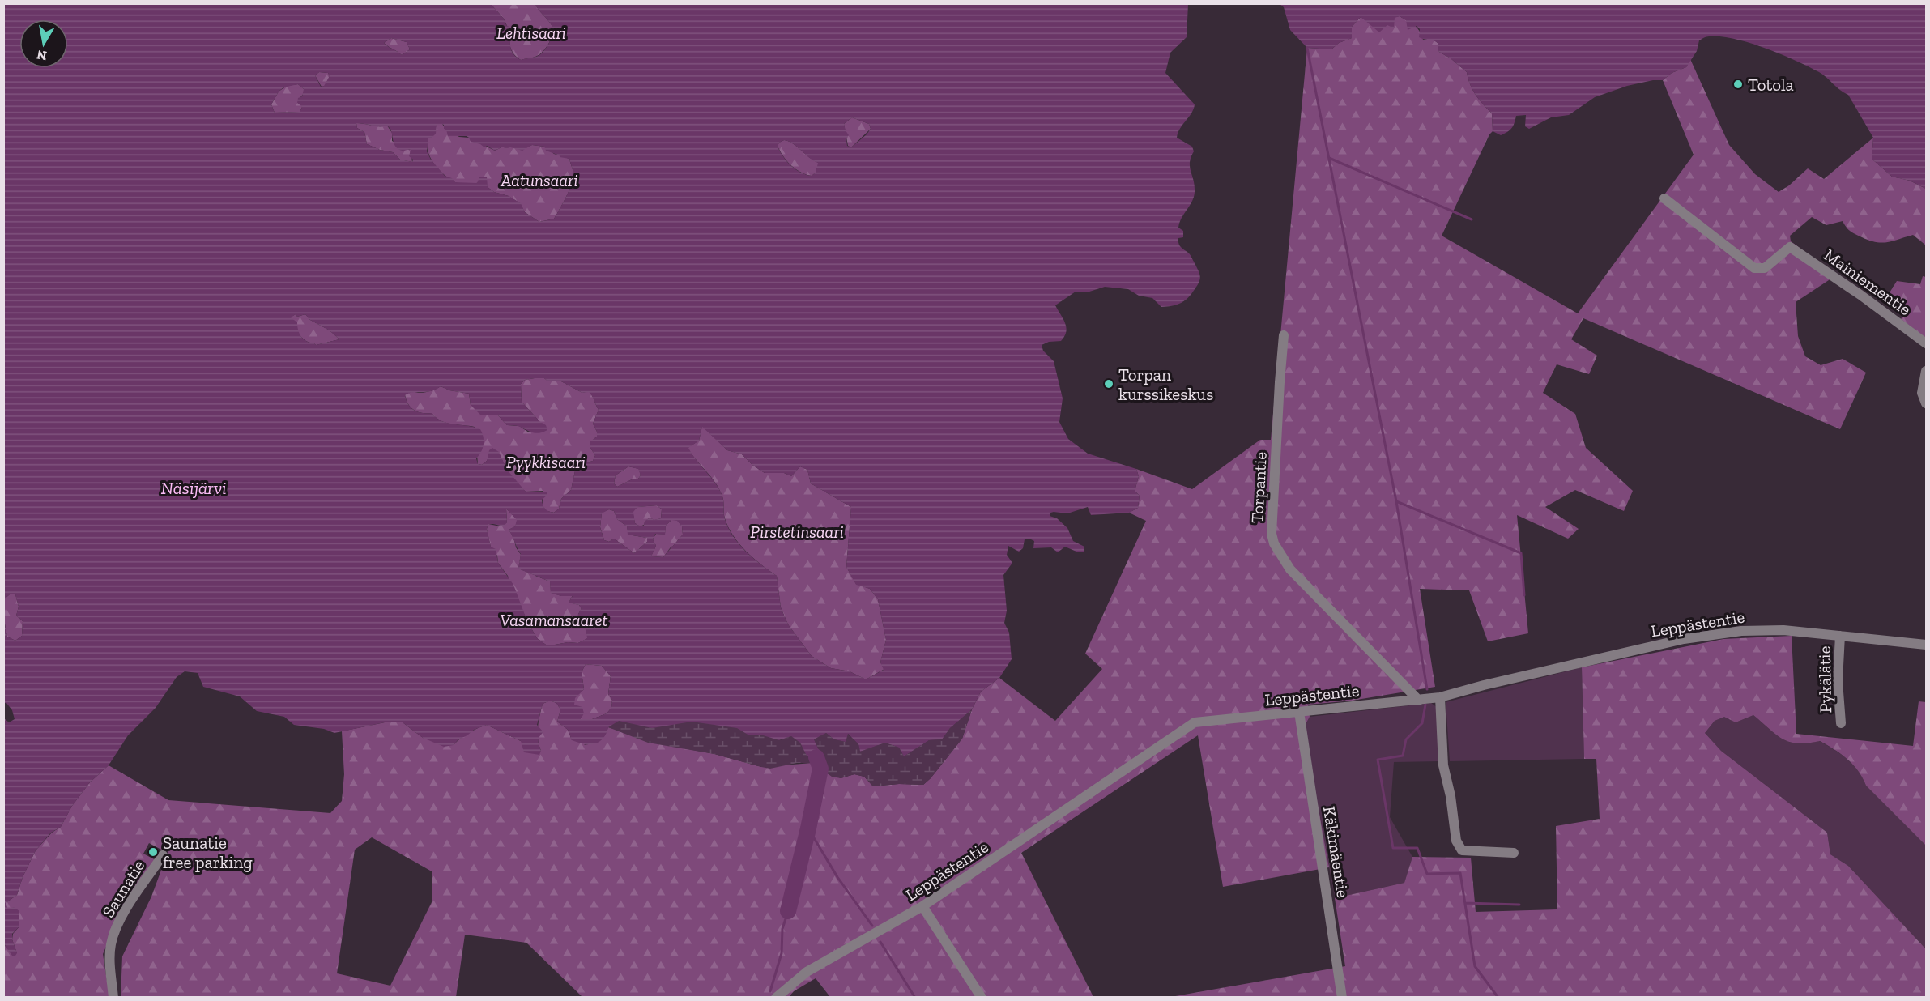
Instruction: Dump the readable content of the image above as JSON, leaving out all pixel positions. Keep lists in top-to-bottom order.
{
  "streets": {
    "street": [
      "Mainiementie",
      "Torpantie",
      "Leppästentie",
      "Pykälätie",
      "Käkimäentie",
      "Saunatie"
    ]
  },
  "crossings": [
    ["Torpantie", "Leppästentie"],
    ["Leppästentie", "Pykälätie"],
    ["Leppästentie", "Käkimäentie"]
  ],
  "water": ["Näsijärvi"],
  "parks": [
    "Lehtisaari",
    "Aatunsaari",
    "Pyykkisaari",
    "Pirstetinsaari",
    "Vasamansaaret"
  ],
  "places": ["Totola", "Torpan kurssikeskus", "Saunatie free parking"],
  "north": "bottom"
}
